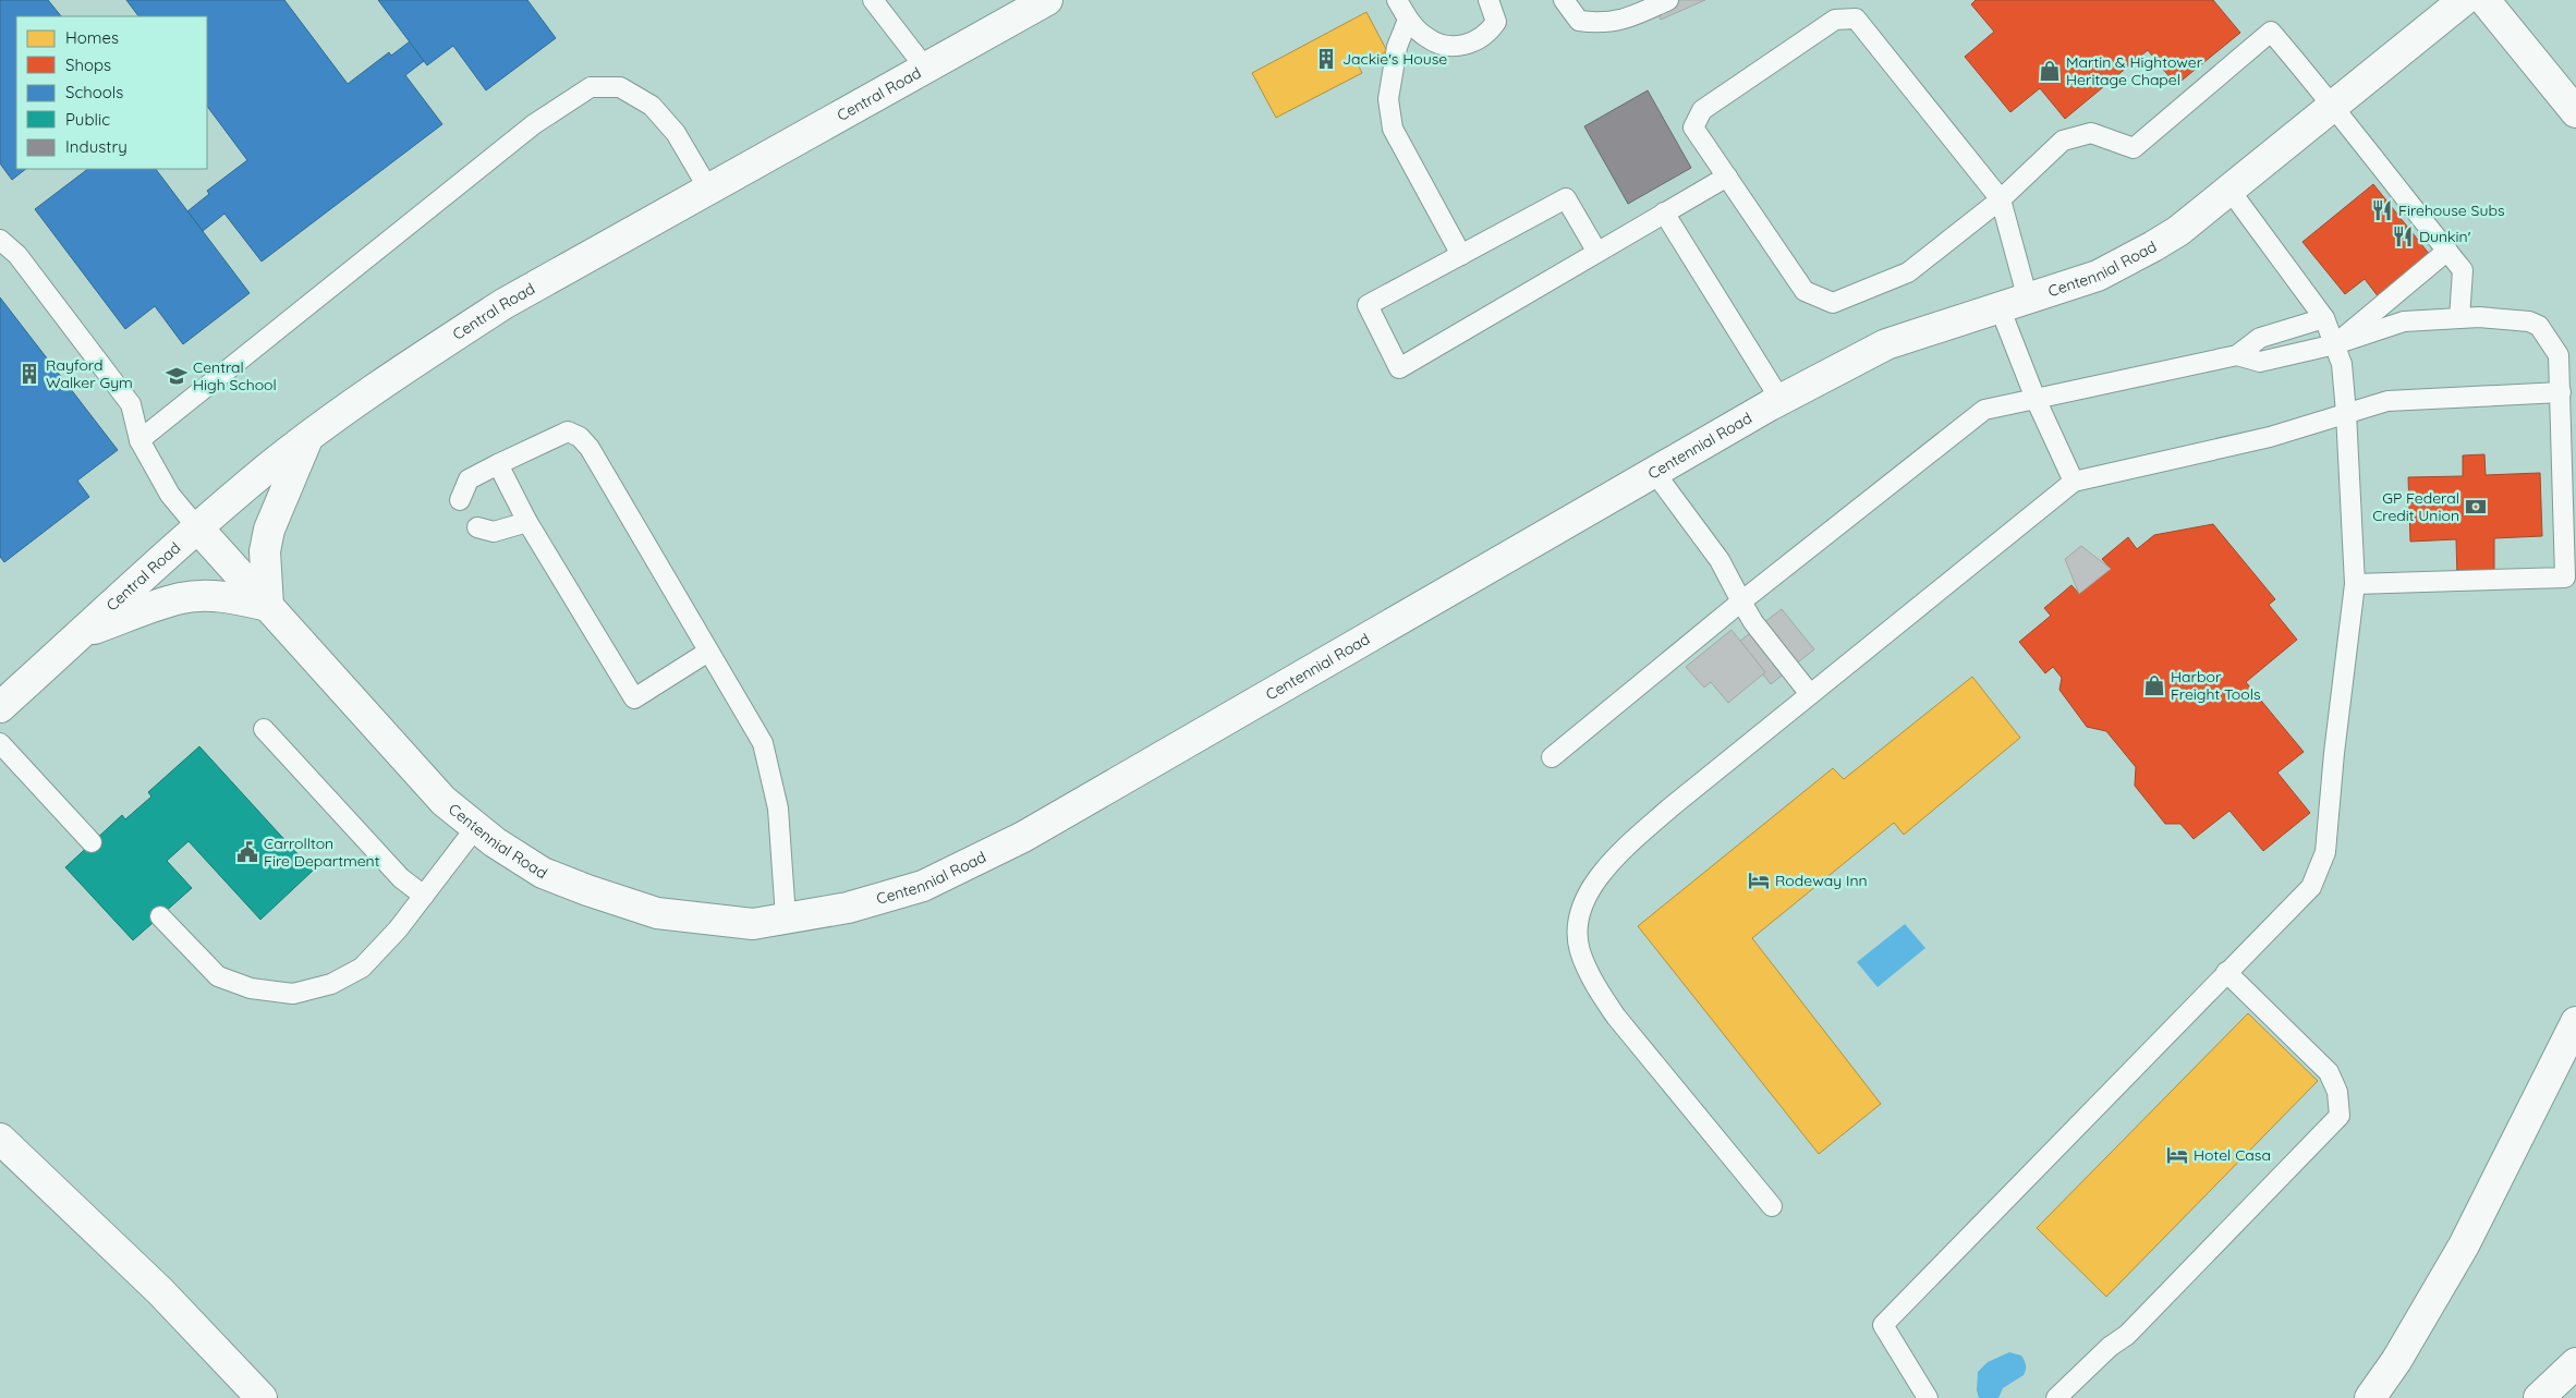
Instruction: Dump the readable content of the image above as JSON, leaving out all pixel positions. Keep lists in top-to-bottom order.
{
  "streets": {
    "main road": ["Central Road", "Centennial Road"]
  },
  "crossings": [
    ["Central Road", "Centennial Road"]
  ],
  "places": {
    "building": ["Jackie's House", "Rayford Walker Gym"],
    "shop": ["Martin & Hightower Heritage Chapel", "Harbor Freight Tools"],
    "restaurant": ["Firehouse Subs", "Dunkin'"],
    "school or university": ["Central High School"],
    "bank": ["GP Federal Credit Union"],
    "public building": ["Carrollton Fire Department"],
    "hotel": ["Rodeway Inn", "Hotel Casa"]
  },
  "legend": [
    "Homes",
    "Shops",
    "Schools",
    "Public",
    "Industry"
  ]
}
